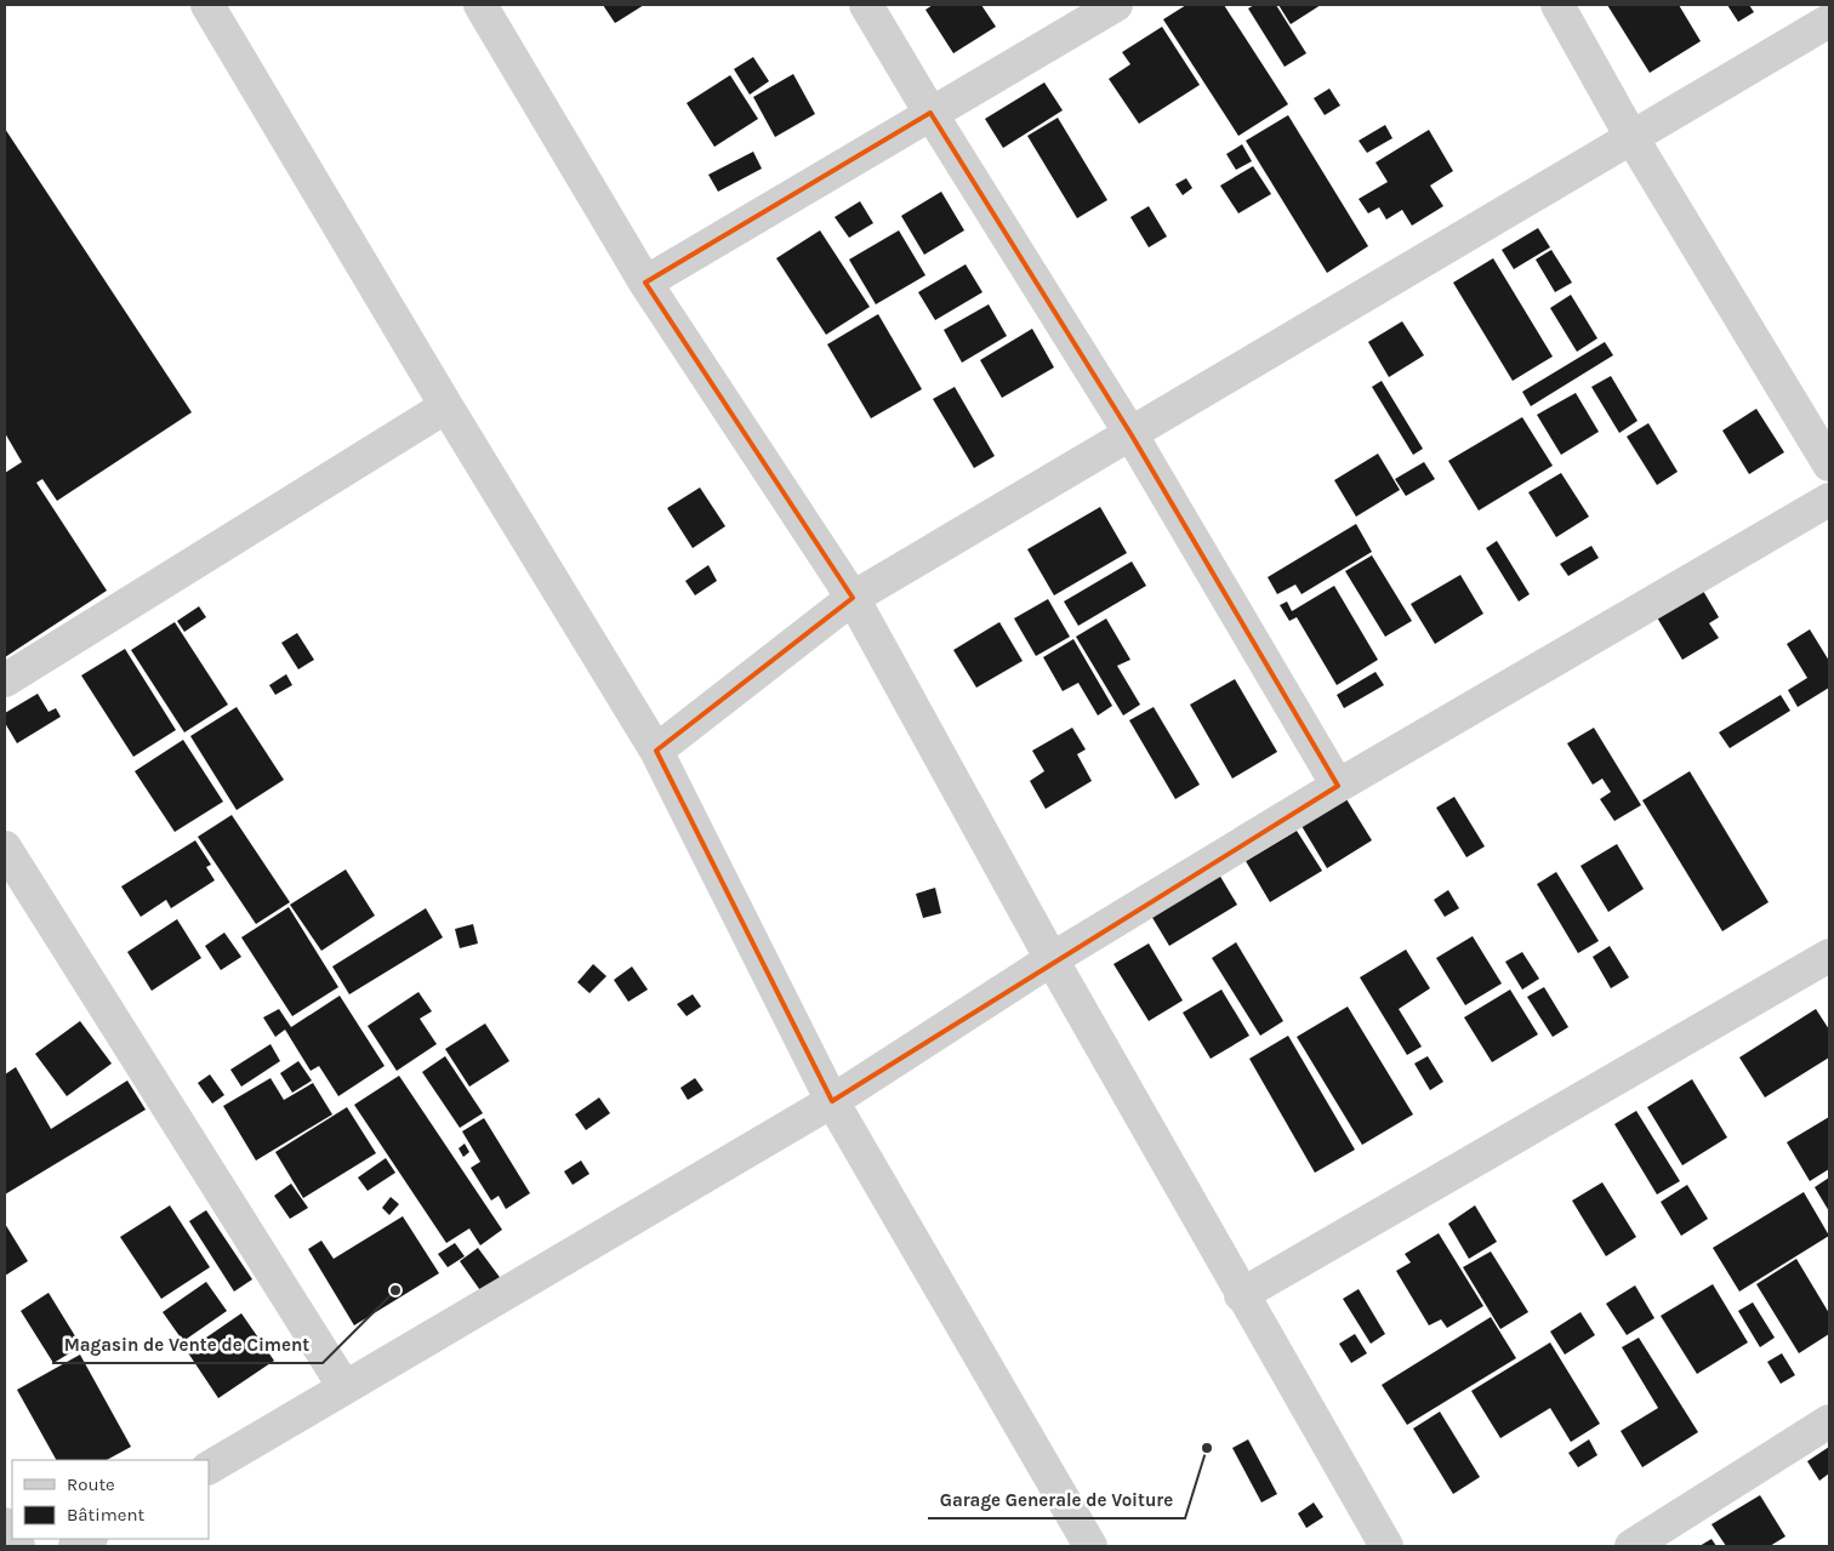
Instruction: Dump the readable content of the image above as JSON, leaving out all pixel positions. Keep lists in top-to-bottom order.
{
  "places": ["Magasin de Vente de Ciment", "Garage Generale de Voiture"],
  "legend": ["Route", "Bâtiment"]
}
